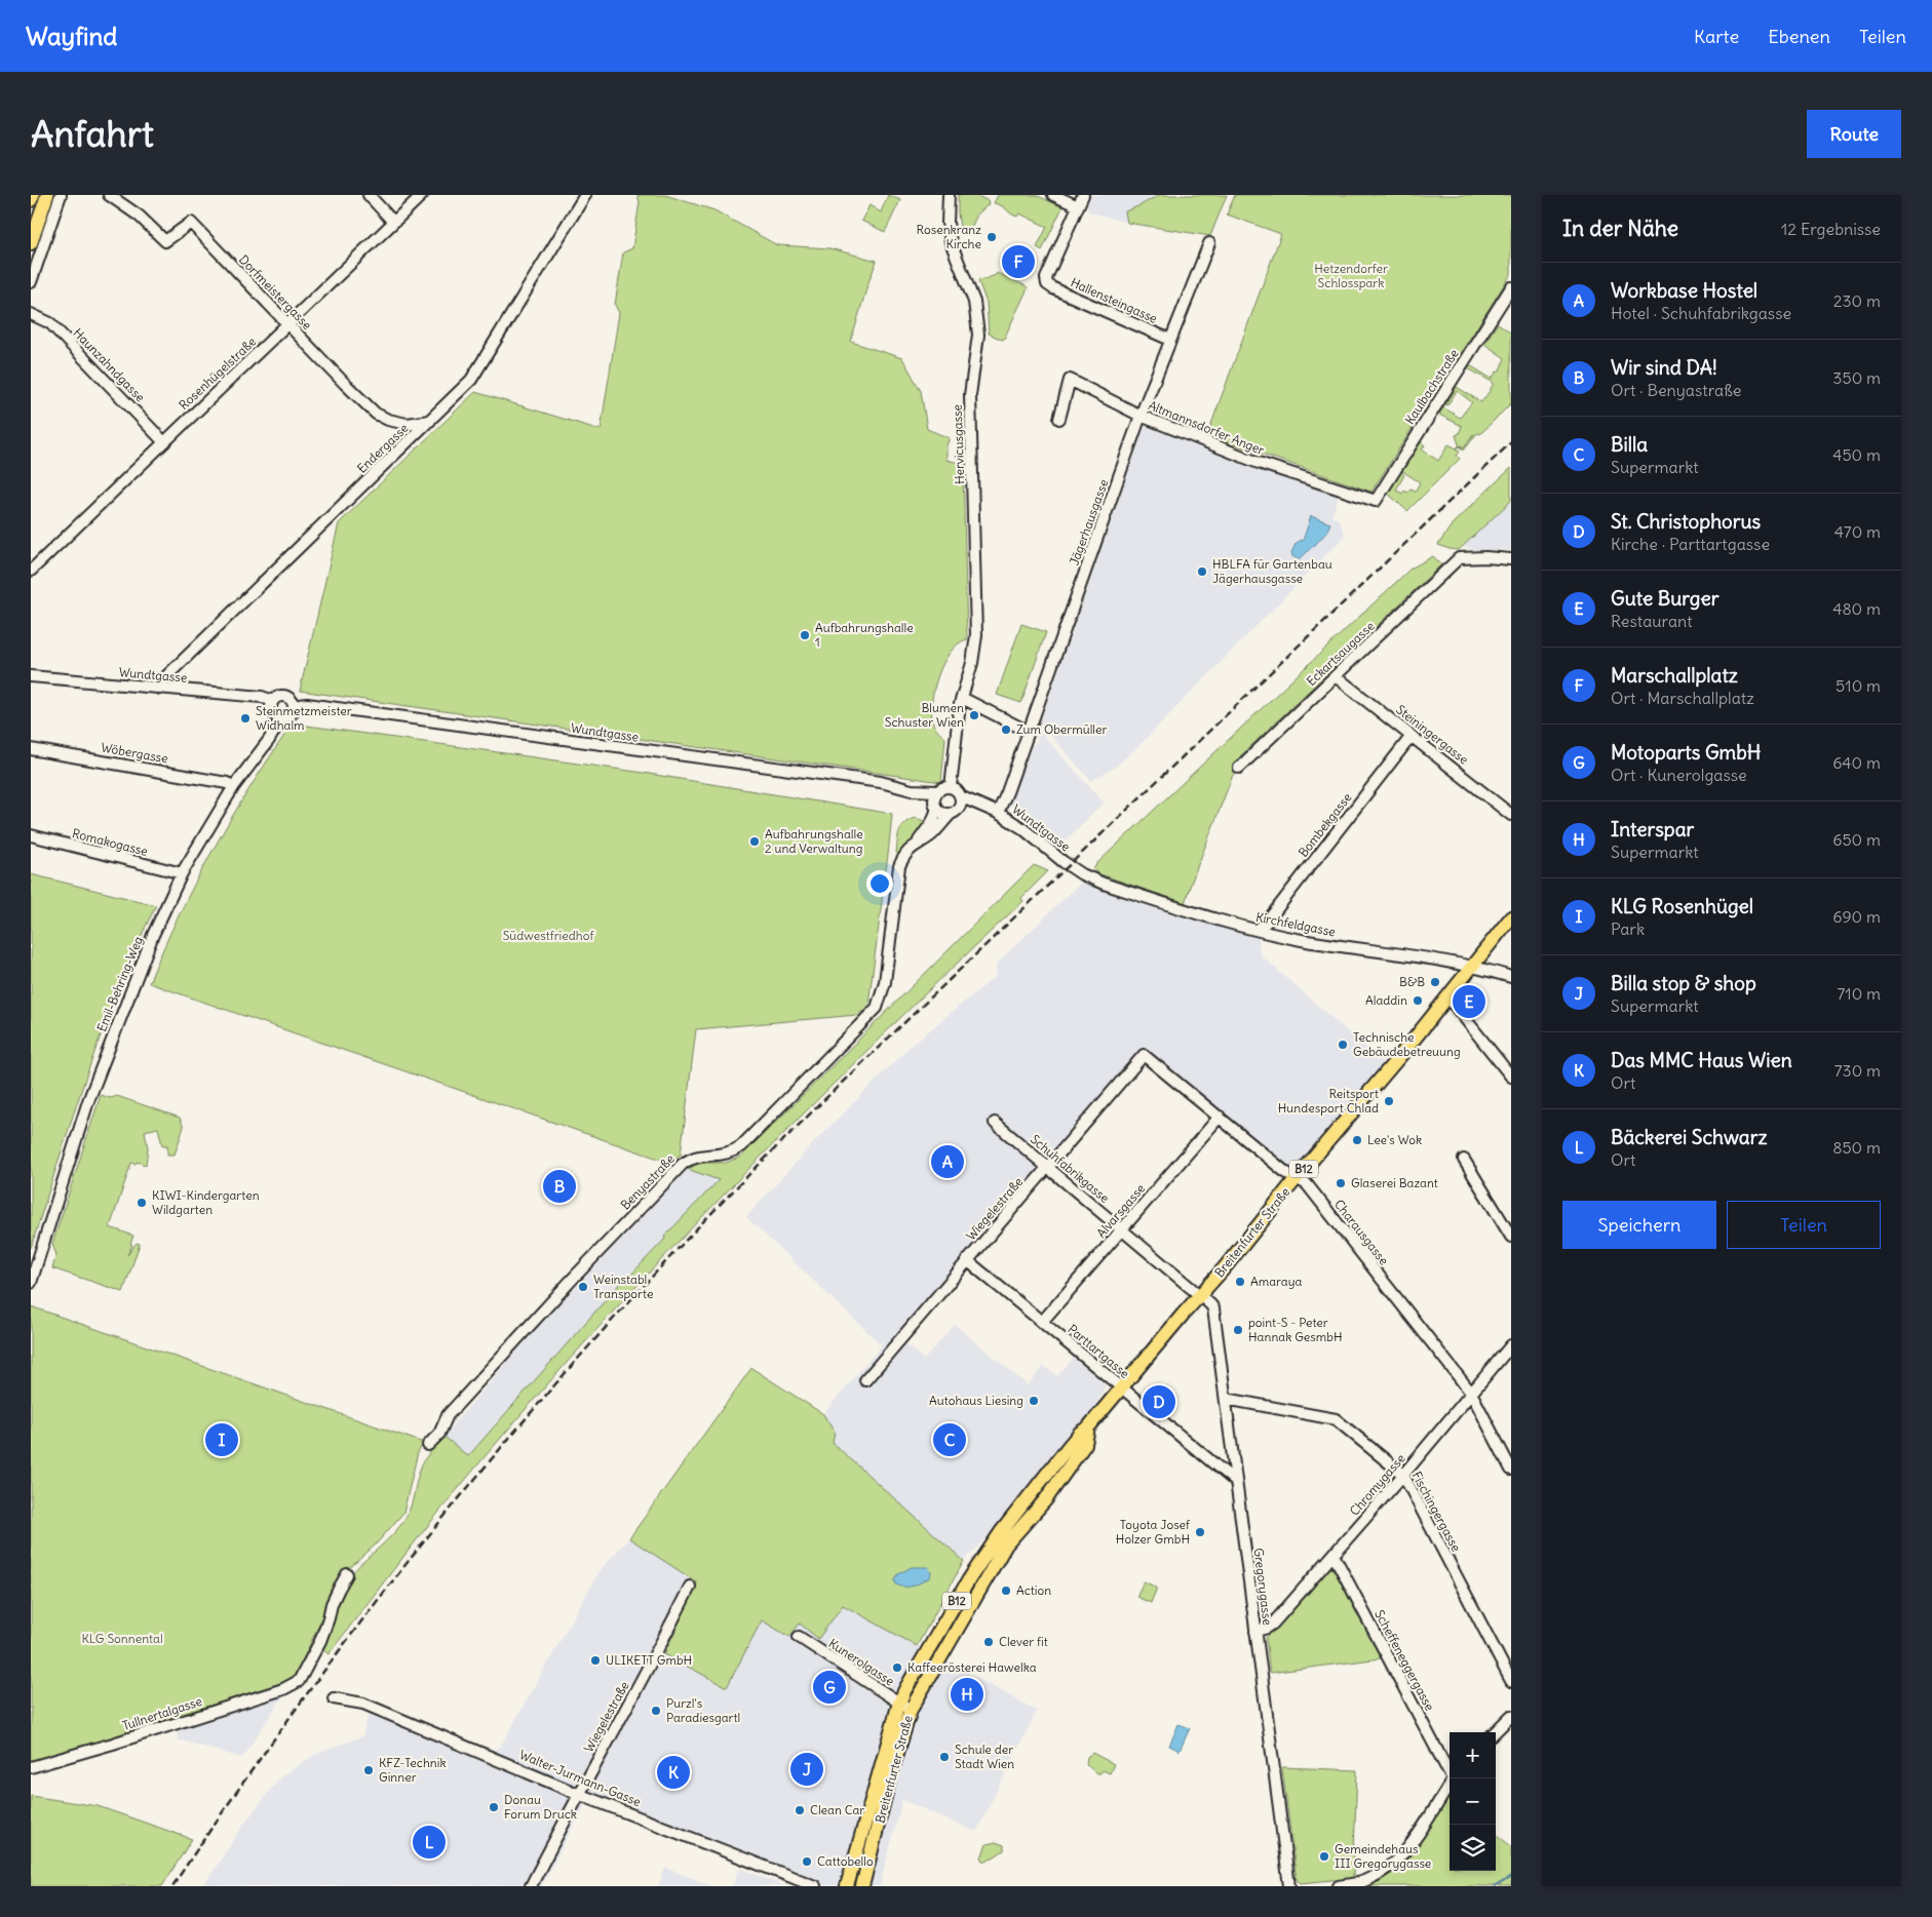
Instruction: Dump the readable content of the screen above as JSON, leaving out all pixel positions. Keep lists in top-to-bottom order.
{
  "streets": {
    "main road": ["B12", "Breitenfurter Straße"],
    "street": [
      "Dorfmeistergasse",
      "Hallensteingasse",
      "Haunzahndgasse",
      "Rosenhügelstraße",
      "Kaulbachstraße",
      "Altmannsdorfer Anger",
      "Hervicusgasse",
      "Endergasse",
      "Jägerhausgasse",
      "Eckartsaugasse",
      "Wundtgasse",
      "Steiningergasse",
      "Wöbergasse",
      "Bombekgasse",
      "Romakogasse",
      "Kirchfeldgasse",
      "Emil-Behring-Weg",
      "Schuhfabrikgasse",
      "Benyastraße",
      "Wiegelestraße",
      "Alvarsgasse",
      "Charausgasse",
      "Parttartgasse",
      "Chromygasse",
      "Fischingergasse",
      "Gregorygasse",
      "Scheffeneggergasse",
      "Kunerolgasse",
      "Tullnertalgasse",
      "Walter-Jurmann-Gasse"
    ]
  },
  "crossings": [
    ["Dorfmeistergasse", "Rosenhügelstraße"],
    ["Dorfmeistergasse", "Endergasse"],
    ["Hallensteingasse", "Jägerhausgasse"],
    ["Haunzahndgasse", "Rosenhügelstraße"],
    ["Kaulbachstraße", "Altmannsdorfer Anger"],
    ["Altmannsdorfer Anger", "Jägerhausgasse"],
    ["Hervicusgasse", "Wundtgasse"],
    ["Hervicusgasse", "Benyastraße"],
    ["Endergasse", "Wundtgasse"],
    ["Jägerhausgasse", "Wundtgasse"],
    ["Eckartsaugasse", "Steiningergasse"],
    ["Wundtgasse", "Kirchfeldgasse"],
    ["Wundtgasse", "Emil-Behring-Weg"],
    ["Wundtgasse", "Benyastraße"],
    ["Steiningergasse", "Bombekgasse"],
    ["Wöbergasse", "Emil-Behring-Weg"],
    ["Bombekgasse", "Kirchfeldgasse"],
    ["Romakogasse", "Emil-Behring-Weg"],
    ["Kirchfeldgasse", "Breitenfurter Straße"],
    ["Schuhfabrikgasse", "Wiegelestraße"],
    ["Schuhfabrikgasse", "Alvarsgasse"],
    ["Schuhfabrikgasse", "Breitenfurter Straße"],
    ["Schuhfabrikgasse", "Gregorygasse"],
    ["Wiegelestraße", "Charausgasse"],
    ["Wiegelestraße", "Parttartgasse"],
    ["Wiegelestraße", "Walter-Jurmann-Gasse"],
    ["Alvarsgasse", "Charausgasse"],
    ["Alvarsgasse", "Parttartgasse"],
    ["Breitenfurter Straße", "Charausgasse"],
    ["Breitenfurter Straße", "Parttartgasse"],
    ["Breitenfurter Straße", "Gregorygasse"],
    ["Breitenfurter Straße", "Kunerolgasse"],
    ["Charausgasse", "Chromygasse"],
    ["Parttartgasse", "Gregorygasse"],
    ["Chromygasse", "Fischingergasse"],
    ["Chromygasse", "Gregorygasse"],
    ["Chromygasse", "Scheffeneggergasse"],
    ["Fischingergasse", "Gregorygasse"]
  ],
  "parks": ["Hetzendorfer Schlosspark", "Südwestfriedhof", "KLG Sonnental"],
  "places": [
    "Rosenkranz Kirche",
    "HBLFA für Gartenbau Jägerhausgasse",
    "Aufbahrungshalle 1",
    "Blumen Schuster Wien",
    "Steinmetzmeister Widhalm",
    "Zum Obermüller",
    "Aufbahrungshalle 2 und Verwaltung",
    "B&B",
    "Aladdin",
    "Technische Gebäudebetreuung",
    "Reitsport Hundesport Chlad",
    "Lee's Wok",
    "Glaserei Bazant",
    "KIWI-Kindergarten Wildgarten",
    "Amaraya",
    "Weinstabl Transporte",
    "point-S - Peter Hannak GesmbH",
    "Autohaus Liesing",
    "Toyota Josef Holzer GmbH",
    "Action",
    "Clever fit",
    "ULIKETT GmbH",
    "Kaffeerösterei Hawelka",
    "Purzl's Paradiesgartl",
    "Schule der Stadt Wien",
    "KFZ-Technik Ginner",
    "Donau Forum Druck",
    "Clean Car",
    "Gemeindehaus III Gregorygasse",
    "Cattobello"
  ],
  "page": {
    "header": "Wayfind",
    "nav": ["Karte", "Ebenen", "Teilen"],
    "buttons": [
      "Route",
      ["Speichern", "Teilen"]
    ],
    "title": "Anfahrt",
    "heading": ["In der Nähe", "12 Ergebnisse"],
    "pins": [
      "F",
      "E",
      "A",
      "B",
      "D",
      "C",
      "I",
      "G",
      "H",
      "J",
      "K",
      "L"
    ],
    "list": [
      {
        "mark": "A",
        "name": "Workbase Hostel",
        "note": "Hotel · Schuhfabrikgasse",
        "value": "230 m"
      },
      {
        "mark": "B",
        "name": "Wir sind DA!",
        "note": "Ort · Benyastraße",
        "value": "350 m"
      },
      {
        "mark": "C",
        "name": "Billa",
        "note": "Supermarkt",
        "value": "450 m"
      },
      {
        "mark": "D",
        "name": "St. Christophorus",
        "note": "Kirche · Parttartgasse",
        "value": "470 m"
      },
      {
        "mark": "E",
        "name": "Gute Burger",
        "note": "Restaurant",
        "value": "480 m"
      },
      {
        "mark": "F",
        "name": "Marschallplatz",
        "note": "Ort · Marschallplatz",
        "value": "510 m"
      },
      {
        "mark": "G",
        "name": "Motoparts GmbH",
        "note": "Ort · Kunerolgasse",
        "value": "640 m"
      },
      {
        "mark": "H",
        "name": "Interspar",
        "note": "Supermarkt",
        "value": "650 m"
      },
      {
        "mark": "I",
        "name": "KLG Rosenhügel",
        "note": "Park",
        "value": "690 m"
      },
      {
        "mark": "J",
        "name": "Billa stop & shop",
        "note": "Supermarkt",
        "value": "710 m"
      },
      {
        "mark": "K",
        "name": "Das MMC Haus Wien",
        "note": "Ort",
        "value": "730 m"
      },
      {
        "mark": "L",
        "name": "Bäckerei Schwarz",
        "note": "Ort",
        "value": "850 m"
      }
    ],
    "map_buttons": ["+", "−"]
  }
}
